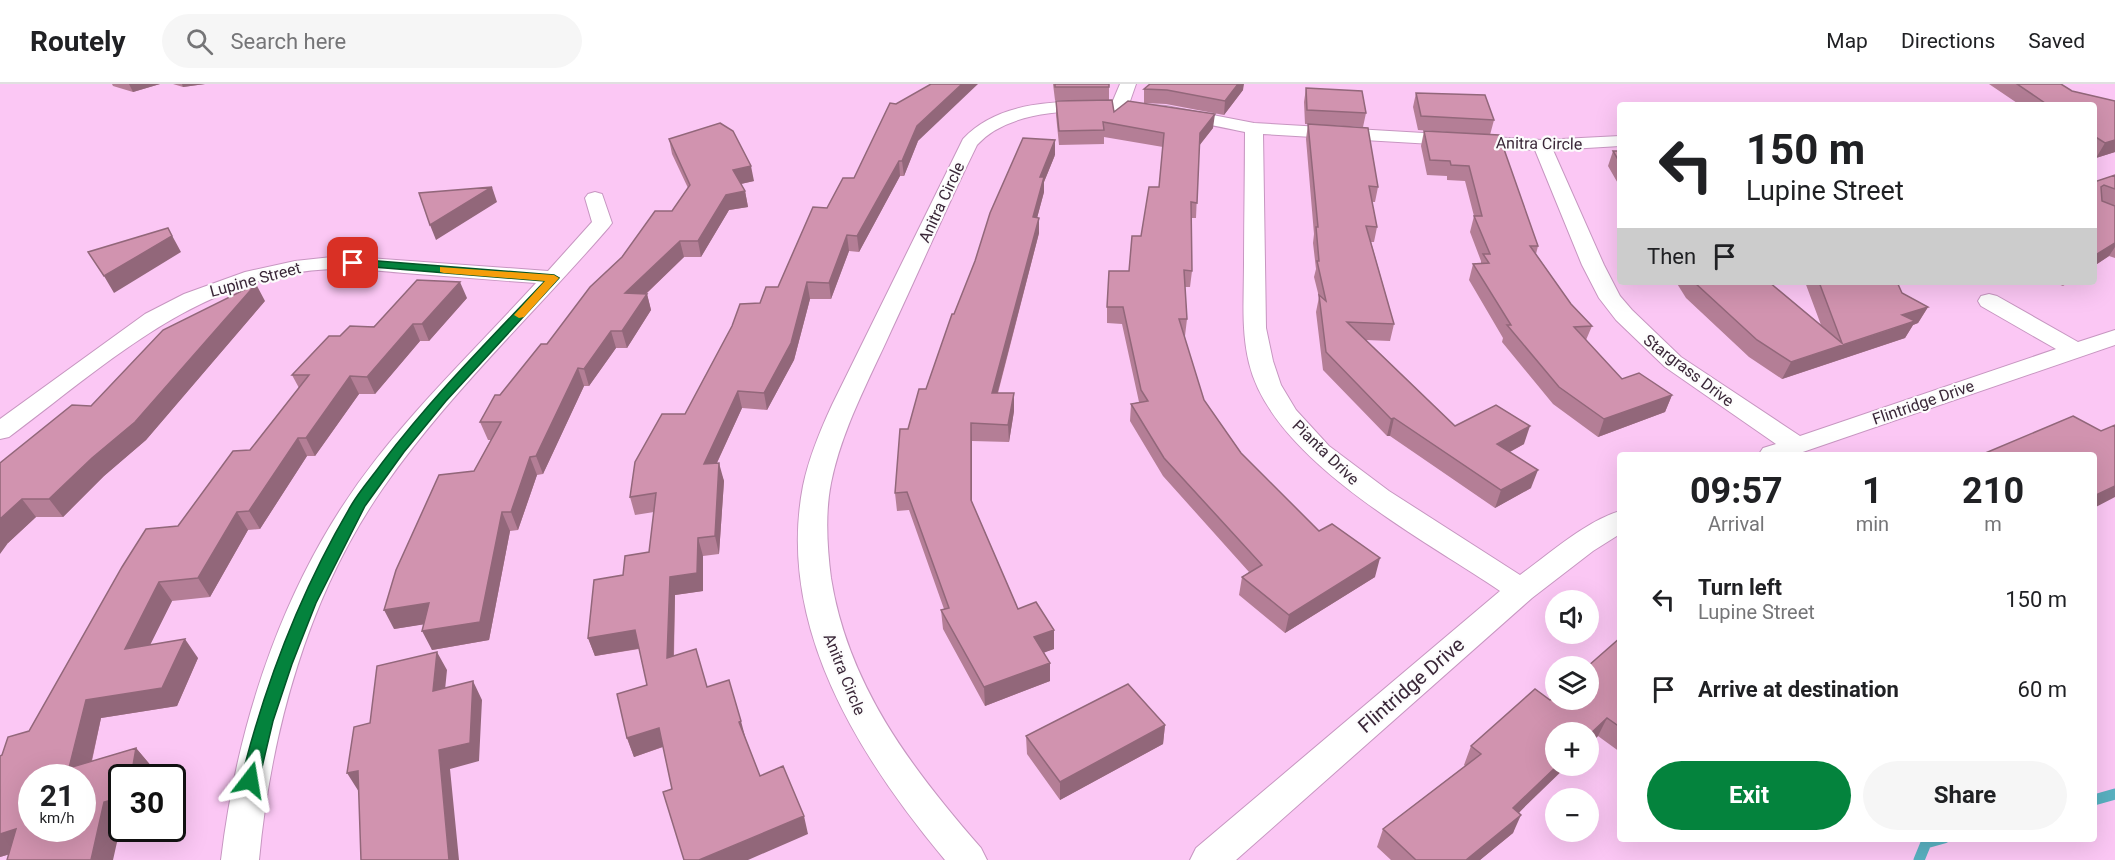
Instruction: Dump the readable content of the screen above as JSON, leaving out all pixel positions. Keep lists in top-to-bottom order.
{
  "streets": {
    "street": [
      "Anitra Circle",
      "Lupine Street",
      "Stargrass Drive",
      "Flintridge Drive",
      "Pianta Drive"
    ]
  },
  "crossings": [
    ["Anitra Circle", "Stargrass Drive"],
    ["Anitra Circle", "Pianta Drive"],
    ["Stargrass Drive", "Flintridge Drive"],
    ["Flintridge Drive", "Pianta Drive"]
  ],
  "page": {
    "header": "Routely",
    "search": "Search here",
    "nav": ["Map", "Directions", "Saved"],
    "turn": ["150 m", "Lupine Street"],
    "then": "Then",
    "eta": [
      "09:57",
      "Arrival",
      "1",
      "min",
      "210",
      "m"
    ],
    "list": [
      {
        "name": "Turn left",
        "note": "Lupine Street",
        "value": "150 m"
      },
      {
        "name": "Arrive at destination",
        "value": "60 m"
      }
    ],
    "map_buttons": ["+", "−"],
    "buttons": ["Exit", "Share"],
    "speed": "21 km/h",
    "limit": "30"
  }
}
